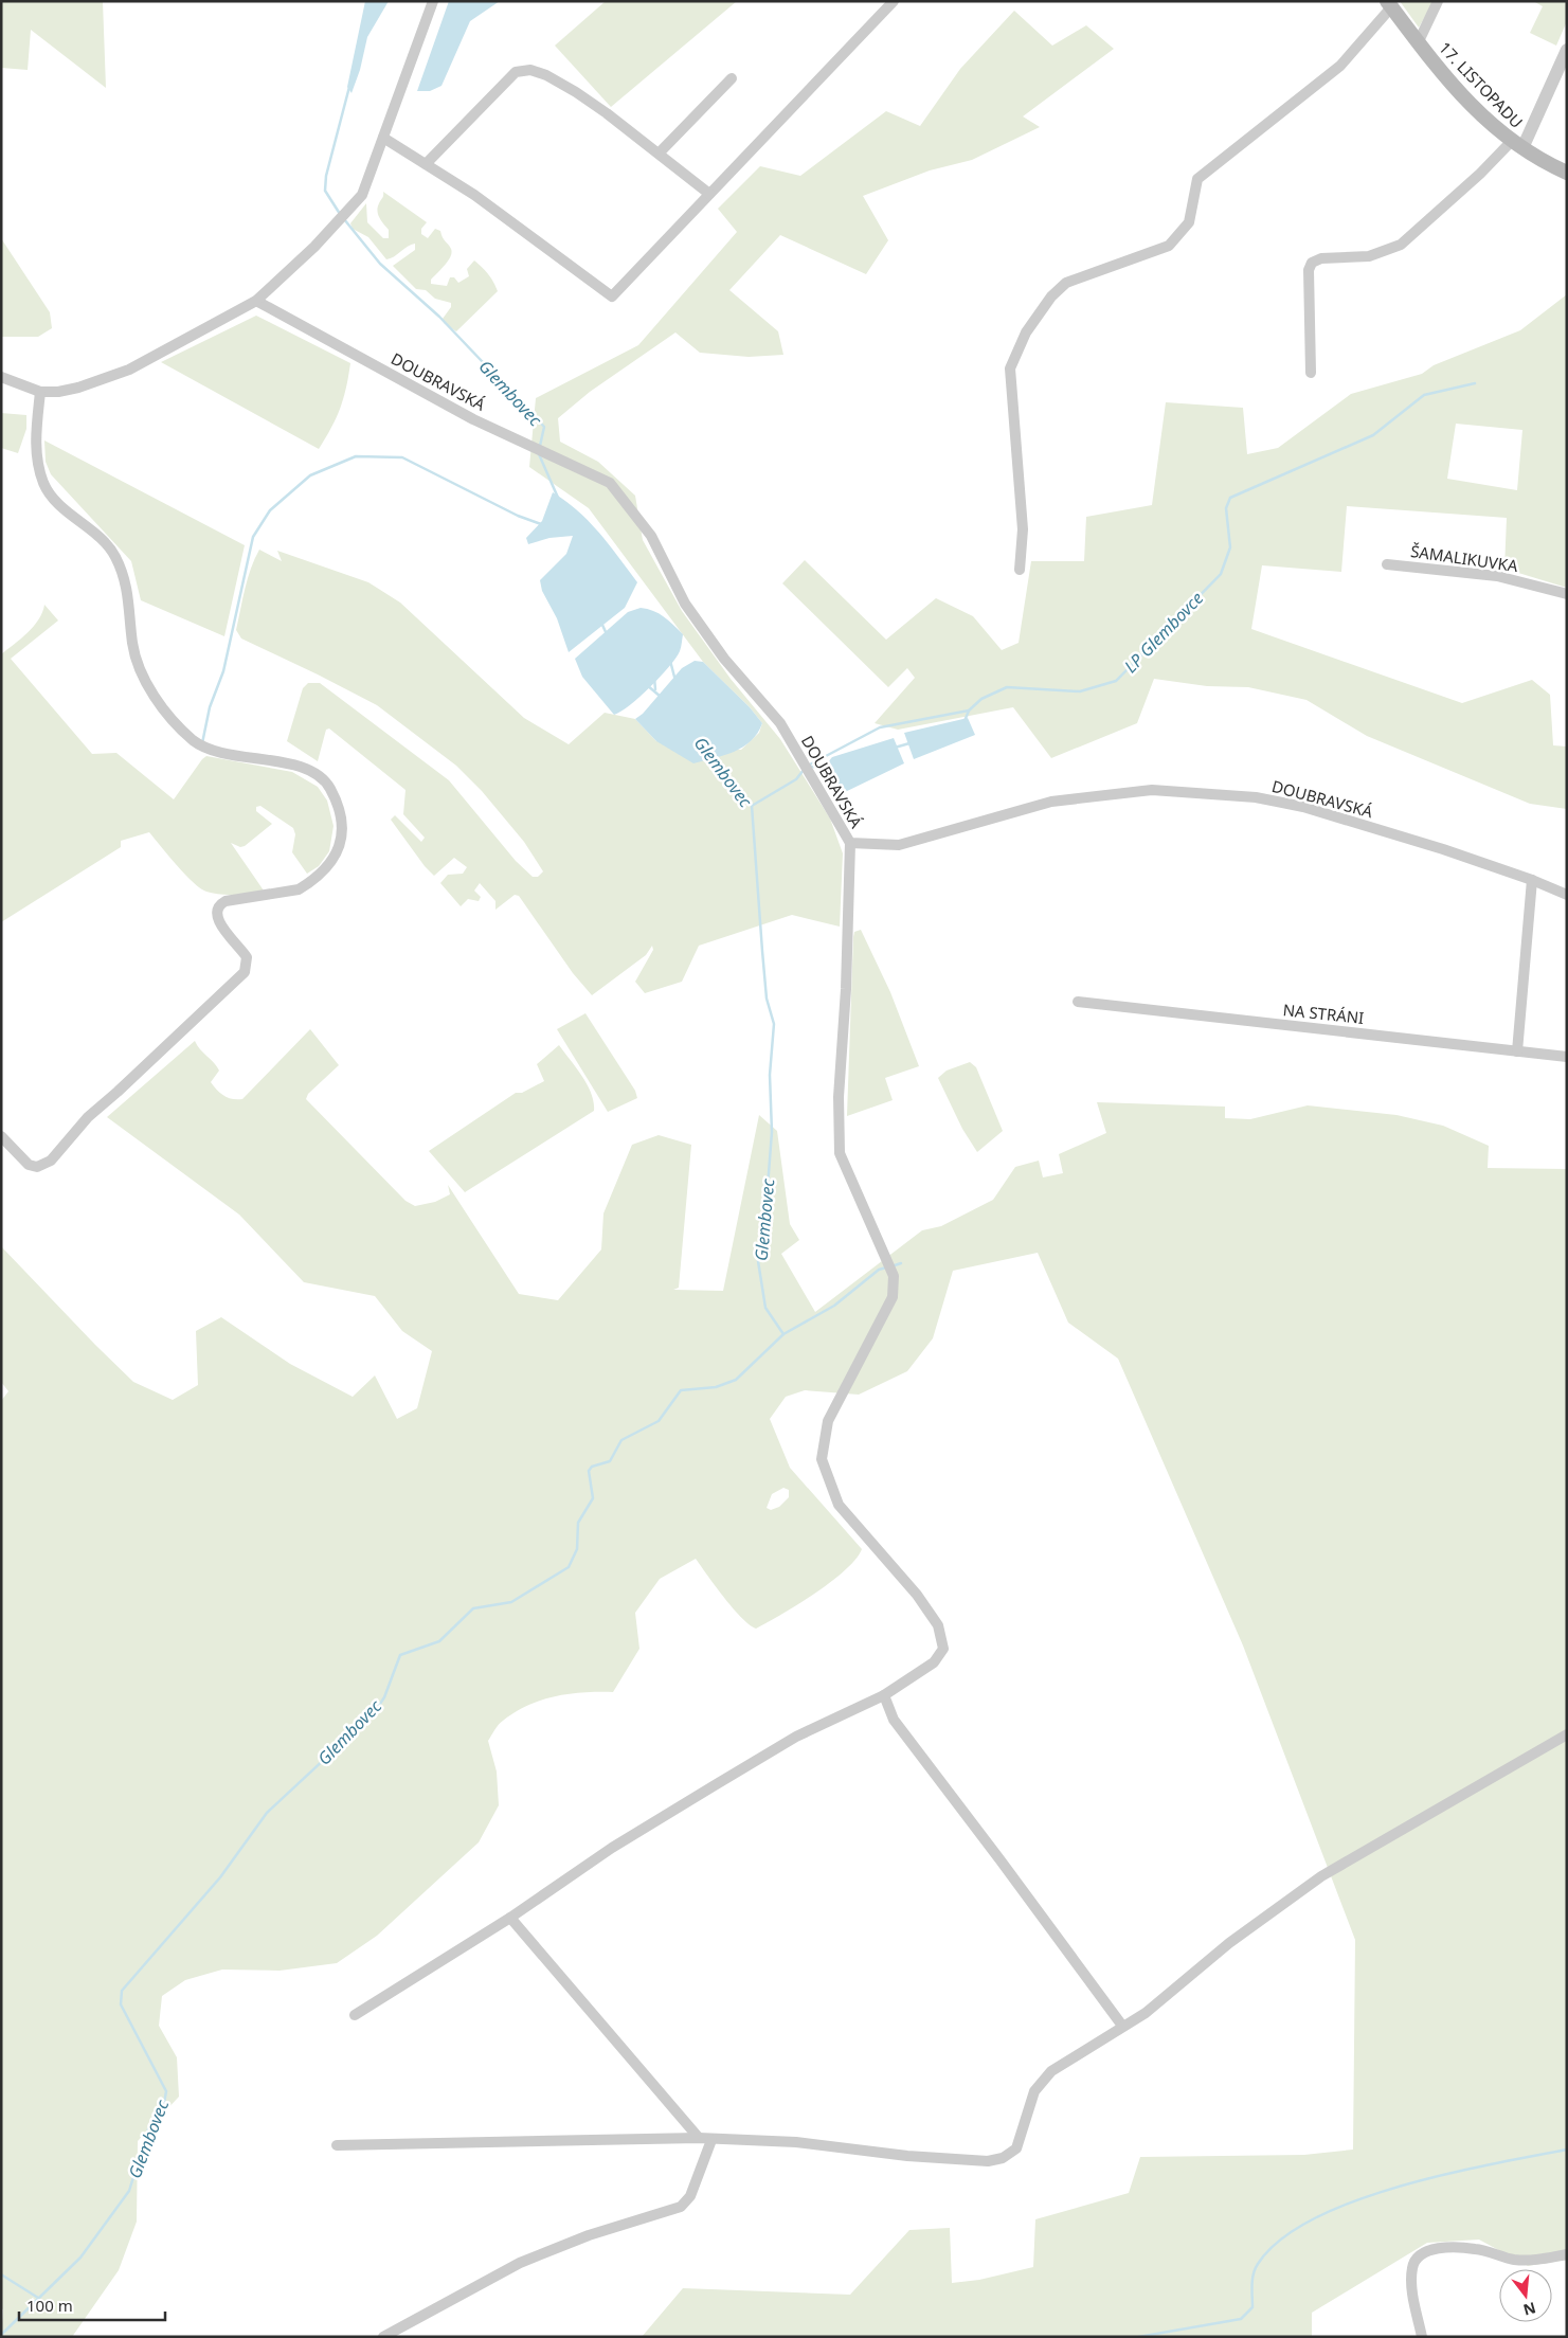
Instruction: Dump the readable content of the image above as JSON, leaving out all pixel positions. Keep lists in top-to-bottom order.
{
  "streets": {
    "main road": ["17. LISTOPADU"],
    "street": ["DOUBRAVSKÁ", "ŠAMALIKUVKA", "NA STRÁNI"]
  },
  "water": ["Glembovec", "LP Glembovce"],
  "scale_bar": "100 m",
  "north": "bottom"
}
